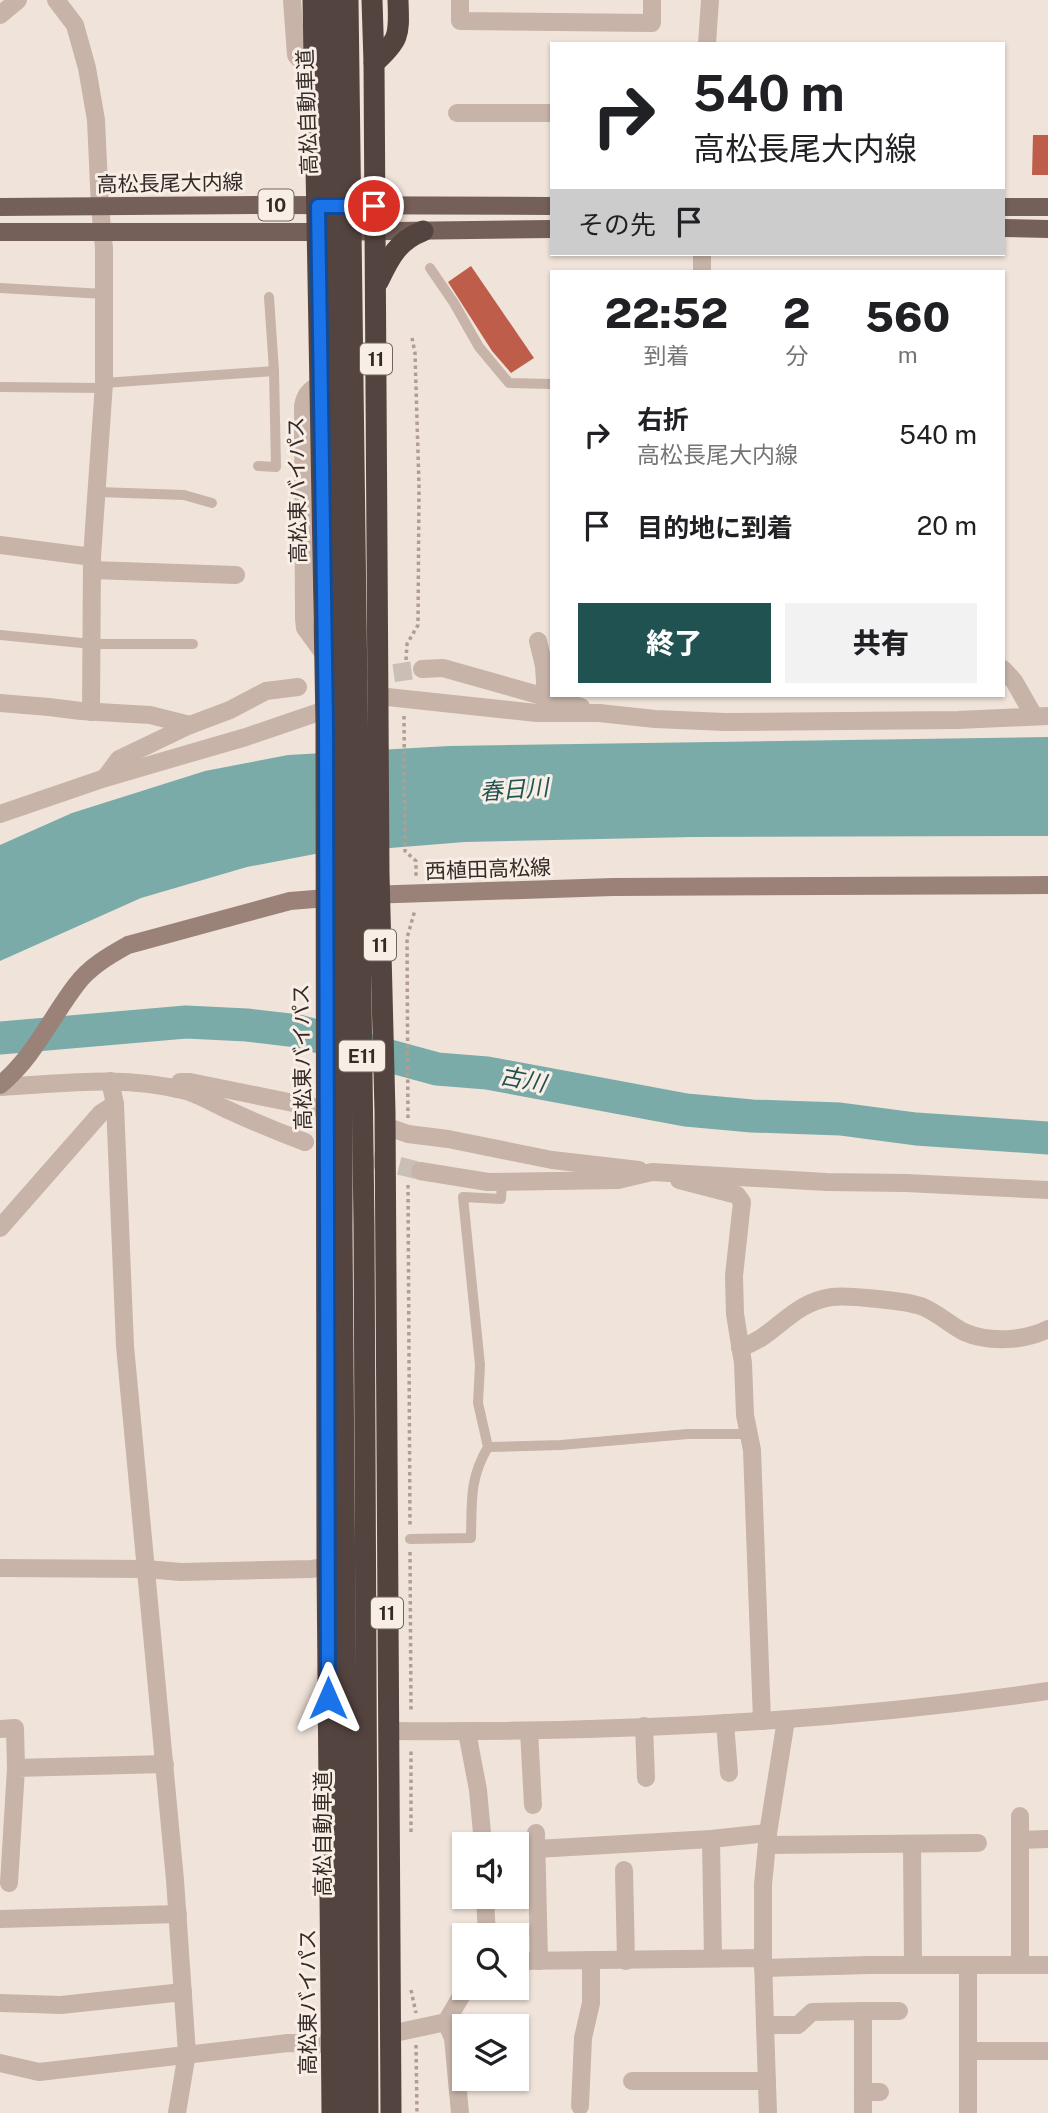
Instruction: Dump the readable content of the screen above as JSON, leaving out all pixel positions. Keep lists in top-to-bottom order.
{
  "streets": {
    "highway": [
      "高松自動車道",
      "11",
      "高松東バイパス",
      "E11"
    ],
    "main road": ["高松長尾大内線", "10", "西植田高松線"]
  },
  "crossings": [
    ["高松長尾大内線", "11"],
    ["高松長尾大内線", "高松東バイパス"],
    ["10", "11"],
    ["10", "高松東バイパス"],
    ["11", "西植田高松線"],
    ["高松東バイパス", "西植田高松線"]
  ],
  "water": ["春日川", "古川"],
  "page": {
    "turn": ["540 m", "高松長尾大内線"],
    "then": "その先",
    "eta": [
      "22:52",
      "到着",
      "2",
      "分",
      "560",
      "m"
    ],
    "list": [
      {
        "name": "右折",
        "note": "高松長尾大内線",
        "value": "540 m"
      },
      {
        "name": "目的地に到着",
        "value": "20 m"
      }
    ],
    "buttons": ["終了", "共有"]
  }
}
